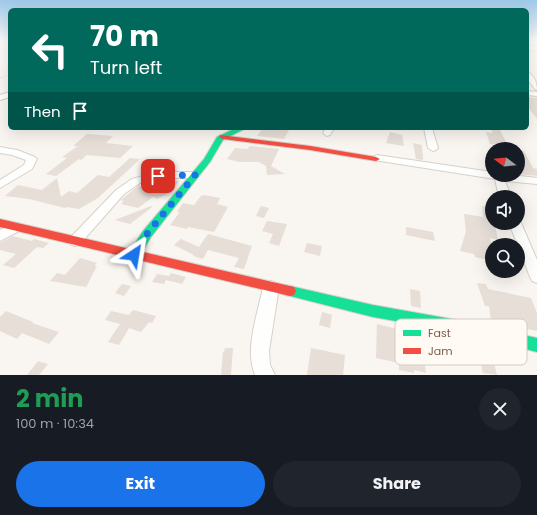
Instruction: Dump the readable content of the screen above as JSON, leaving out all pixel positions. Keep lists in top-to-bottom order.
{
  "legend": ["Fast", "Jam"],
  "north": "left",
  "page": {
    "turn": ["70 m", "Turn left"],
    "then": "Then",
    "heading": ["2 min", "100 m · 10:34"],
    "buttons": ["Exit", "Share"]
  }
}
